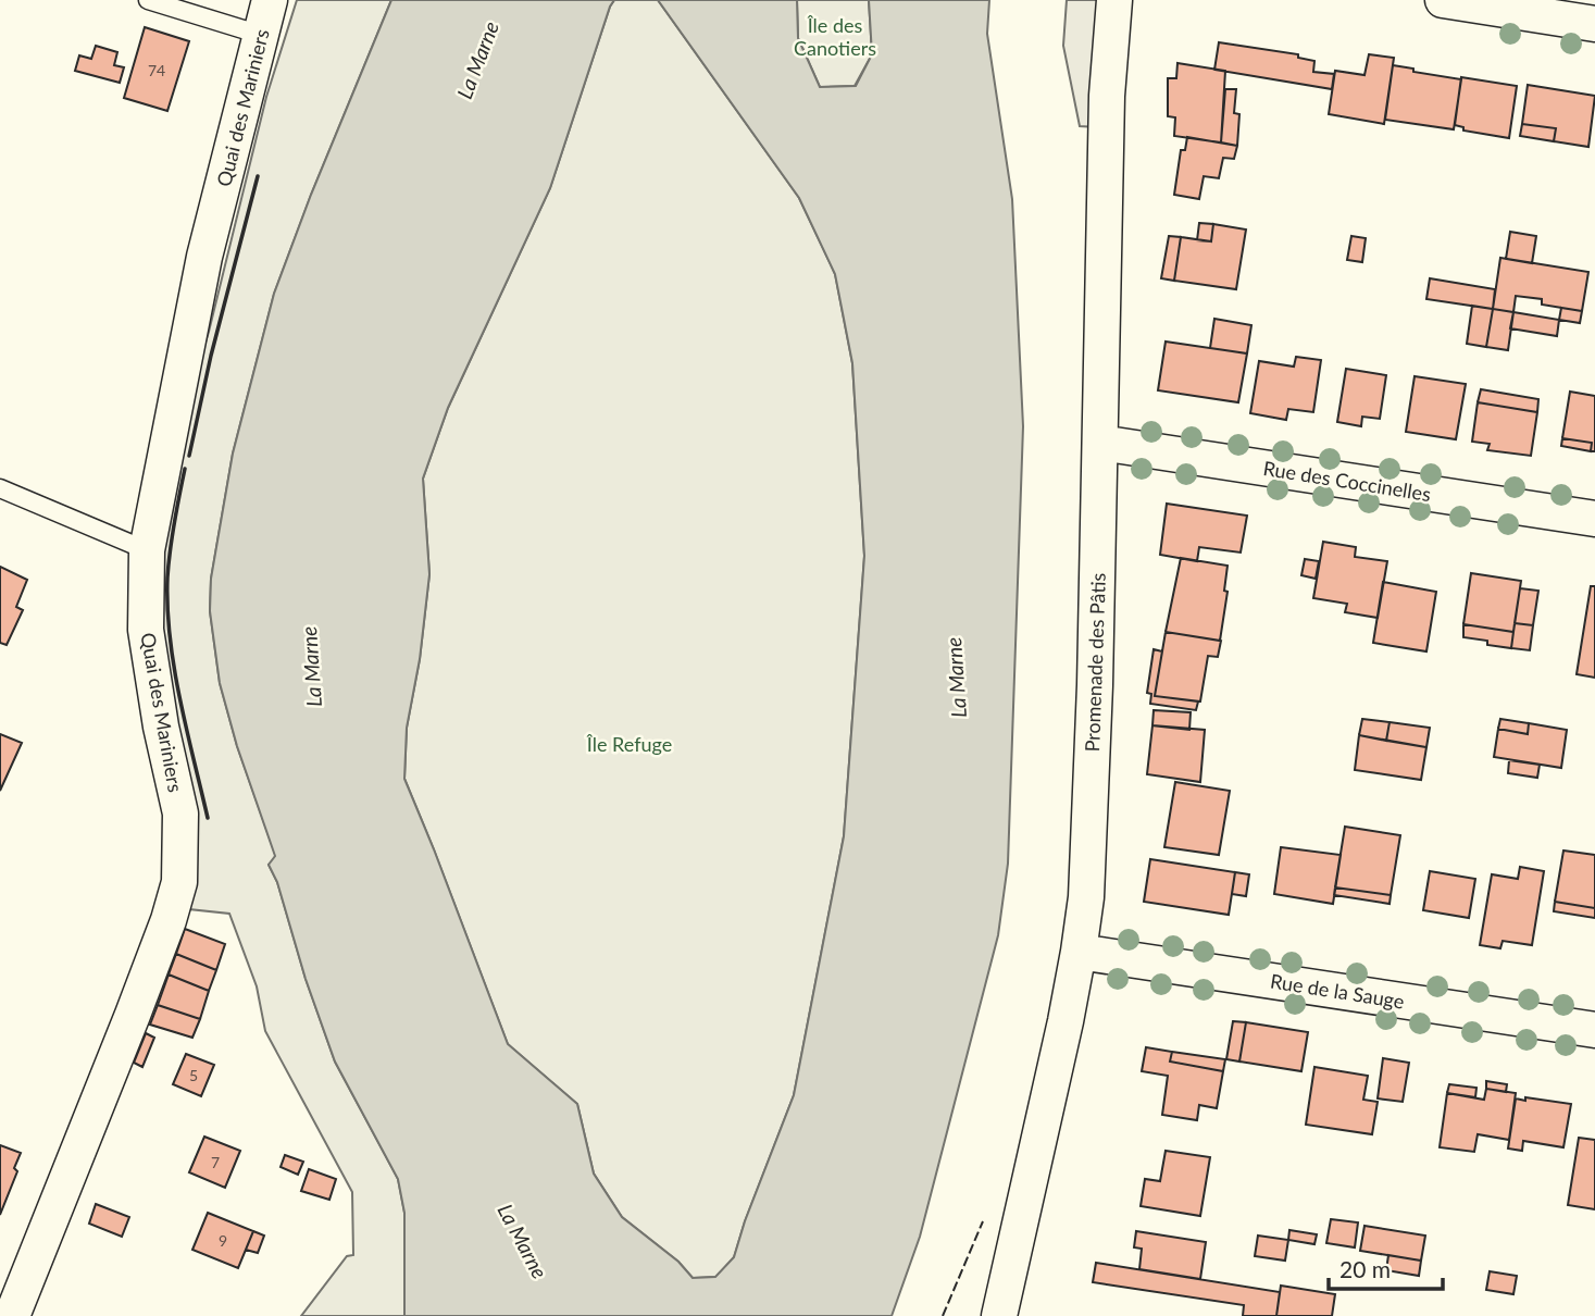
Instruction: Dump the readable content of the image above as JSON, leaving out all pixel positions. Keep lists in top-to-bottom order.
{
  "streets": {
    "street": [
      "Quai des Mariniers",
      "Rue des Coccinelles",
      "Promenade des Pâtis",
      "Rue de la Sauge"
    ]
  },
  "crossings": [
    ["Rue des Coccinelles", "Promenade des Pâtis"],
    ["Promenade des Pâtis", "Rue de la Sauge"]
  ],
  "water": ["La Marne"],
  "parks": ["Île des Canotiers", "Île Refuge"],
  "house_numbers": [
    "74",
    "5",
    "7",
    "9"
  ],
  "scale_bar": "20 m"
}
